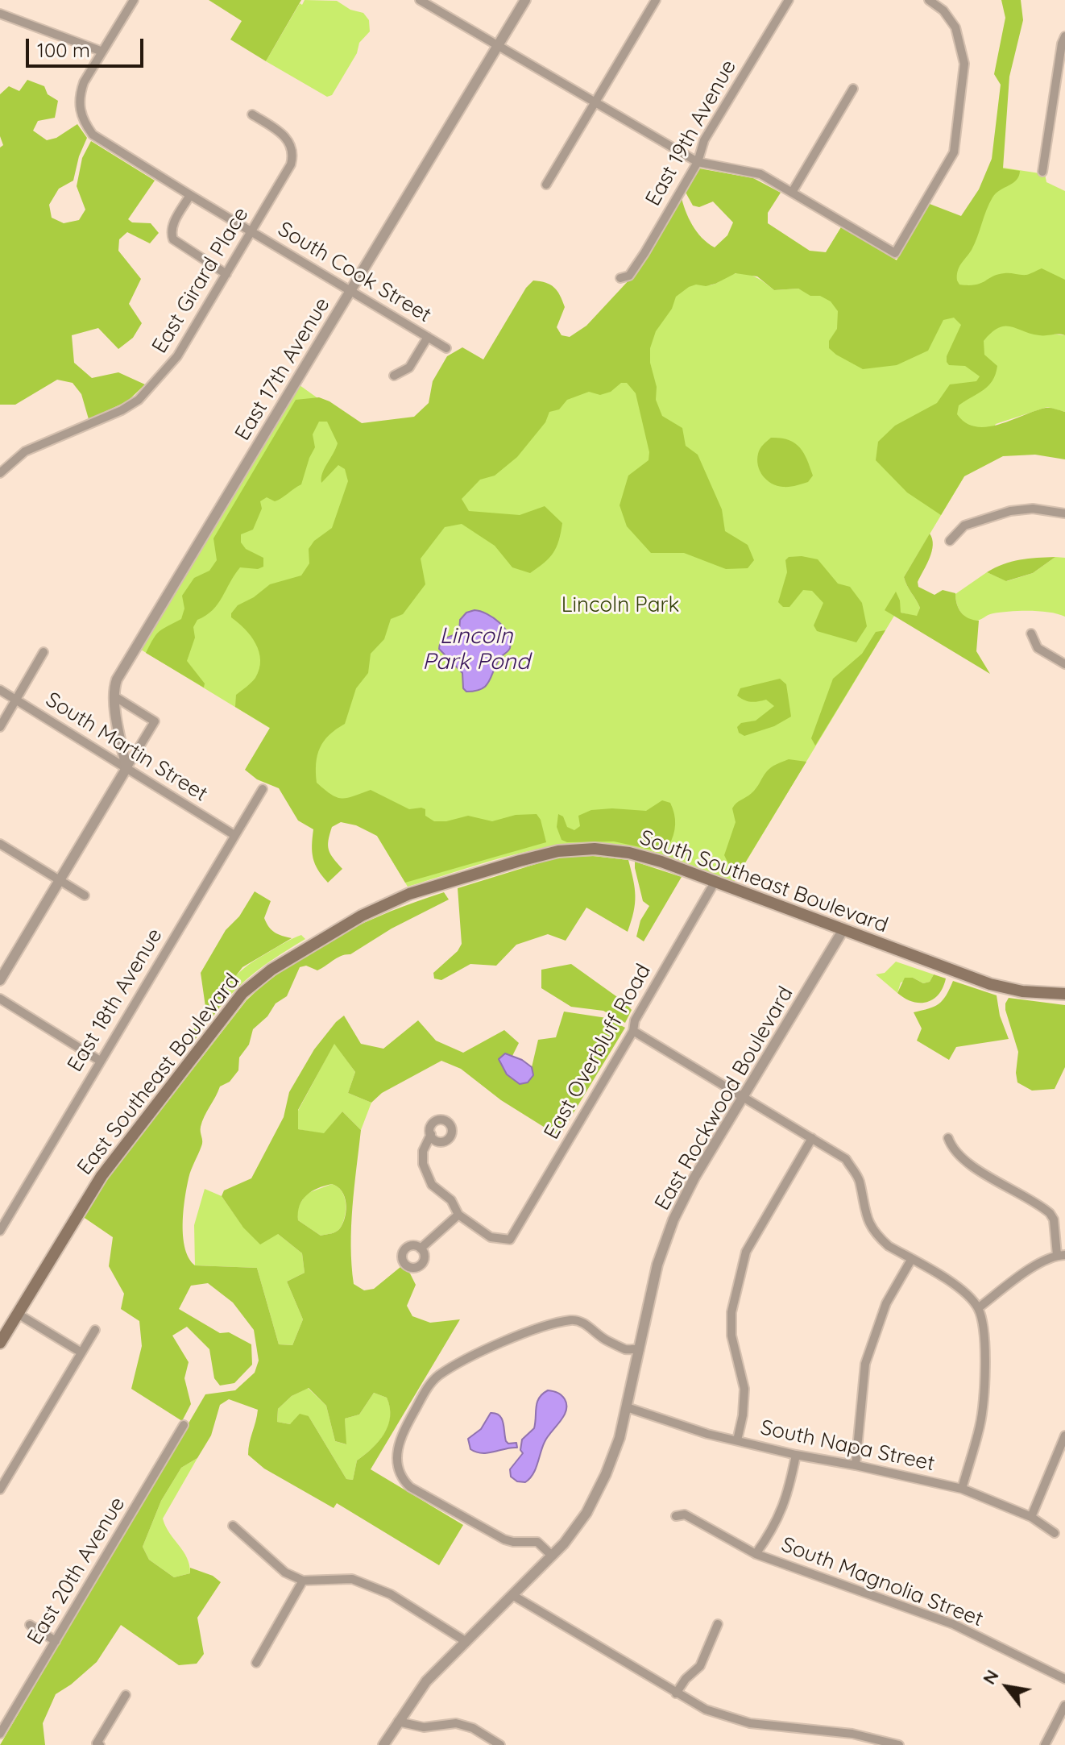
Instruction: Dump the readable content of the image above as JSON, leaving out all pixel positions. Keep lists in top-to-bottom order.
{
  "streets": {
    "main road": ["South Southeast Boulevard", "East Southeast Boulevard"],
    "street": [
      "East 19th Avenue",
      "South Cook Street",
      "East Girard Place",
      "East 17th Avenue",
      "South Martin Street",
      "East 18th Avenue",
      "East Overbluff Road",
      "East Rockwood Boulevard",
      "South Napa Street",
      "East 20th Avenue",
      "South Magnolia Street"
    ]
  },
  "crossings": [
    ["South Cook Street", "East Girard Place"],
    ["South Cook Street", "East 17th Avenue"],
    ["East 17th Avenue", "South Martin Street"],
    ["South Martin Street", "East 18th Avenue"],
    ["South Southeast Boulevard", "East Overbluff Road"],
    ["South Southeast Boulevard", "East Southeast Boulevard"],
    ["South Southeast Boulevard", "East Rockwood Boulevard"],
    ["East Rockwood Boulevard", "South Napa Street"]
  ],
  "water": ["Lincoln Park Pond"],
  "parks": ["Lincoln Park"],
  "scale_bar": "100 m",
  "north": "top left"
}
